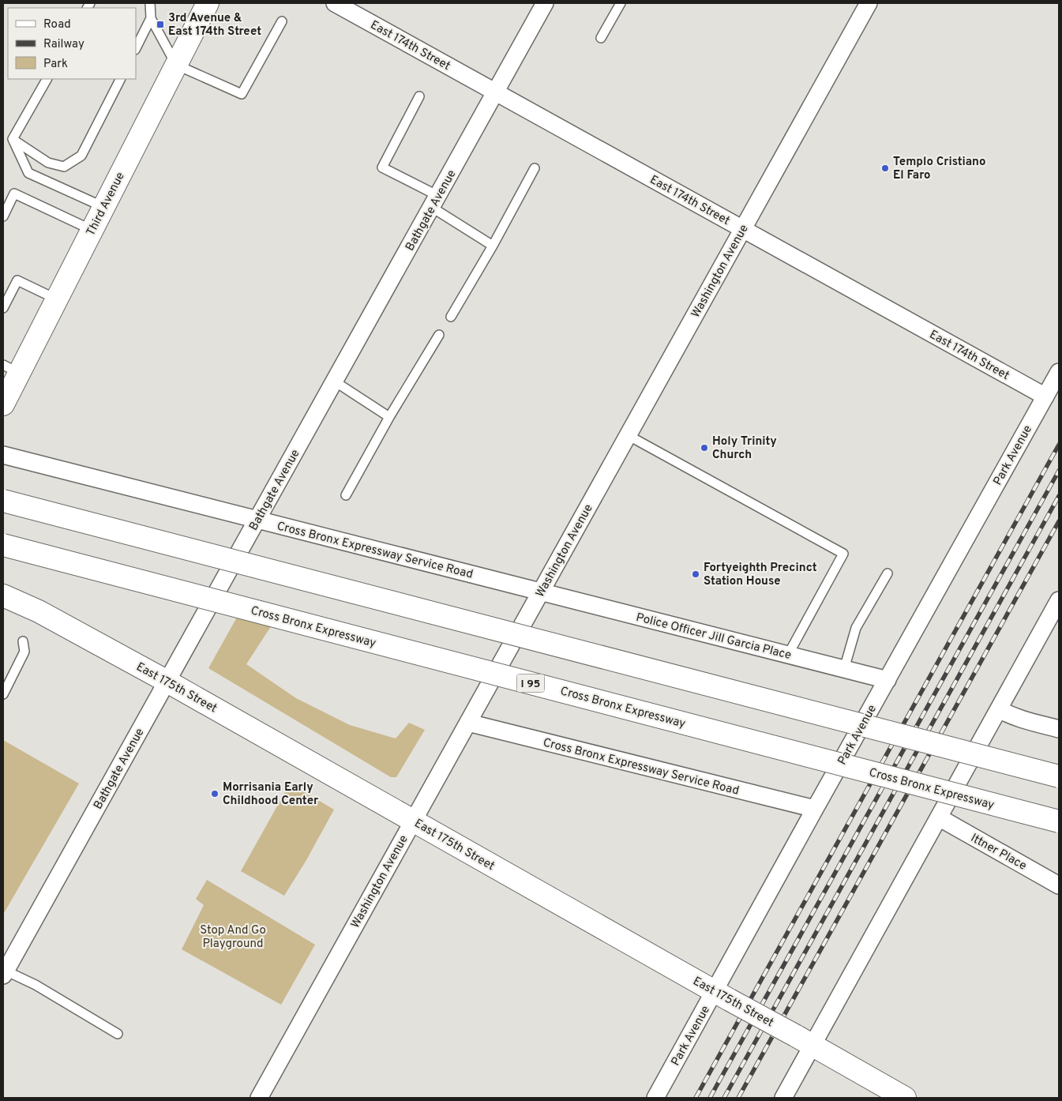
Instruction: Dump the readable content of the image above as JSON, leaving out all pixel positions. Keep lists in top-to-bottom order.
{
  "streets": {
    "main road": [
      "Third Avenue",
      "Cross Bronx Expressway",
      "I 95",
      "East 175th Street"
    ],
    "street": [
      "East 174th Street",
      "Bathgate Avenue",
      "Washington Avenue",
      "Park Avenue",
      "Cross Bronx Expressway Service Road",
      "Police Officer Jill Garcia Place",
      "Ittner Place"
    ]
  },
  "crossings": [
    ["East 174th Street", "Bathgate Avenue"],
    ["East 174th Street", "Washington Avenue"],
    ["East 174th Street", "Park Avenue"],
    ["Bathgate Avenue", "Cross Bronx Expressway Service Road"],
    ["Bathgate Avenue", "East 175th Street"],
    ["Washington Avenue", "Cross Bronx Expressway Service Road"],
    ["Washington Avenue", "Police Officer Jill Garcia Place"],
    ["Washington Avenue", "East 175th Street"],
    ["Park Avenue", "Cross Bronx Expressway Service Road"],
    ["Park Avenue", "Police Officer Jill Garcia Place"],
    ["Park Avenue", "East 175th Street"],
    ["Cross Bronx Expressway Service Road", "Police Officer Jill Garcia Place"]
  ],
  "parks": ["Stop And Go Playground"],
  "places": {
    "transit": ["3rd Avenue & East 174th Street"],
    "other": [
      "Templo Cristiano El Faro",
      "Holy Trinity Church",
      "Fortyeighth Precinct Station House",
      "Morrisania Early Childhood Center"
    ]
  },
  "legend": ["Road", "Railway", "Park"]
}
